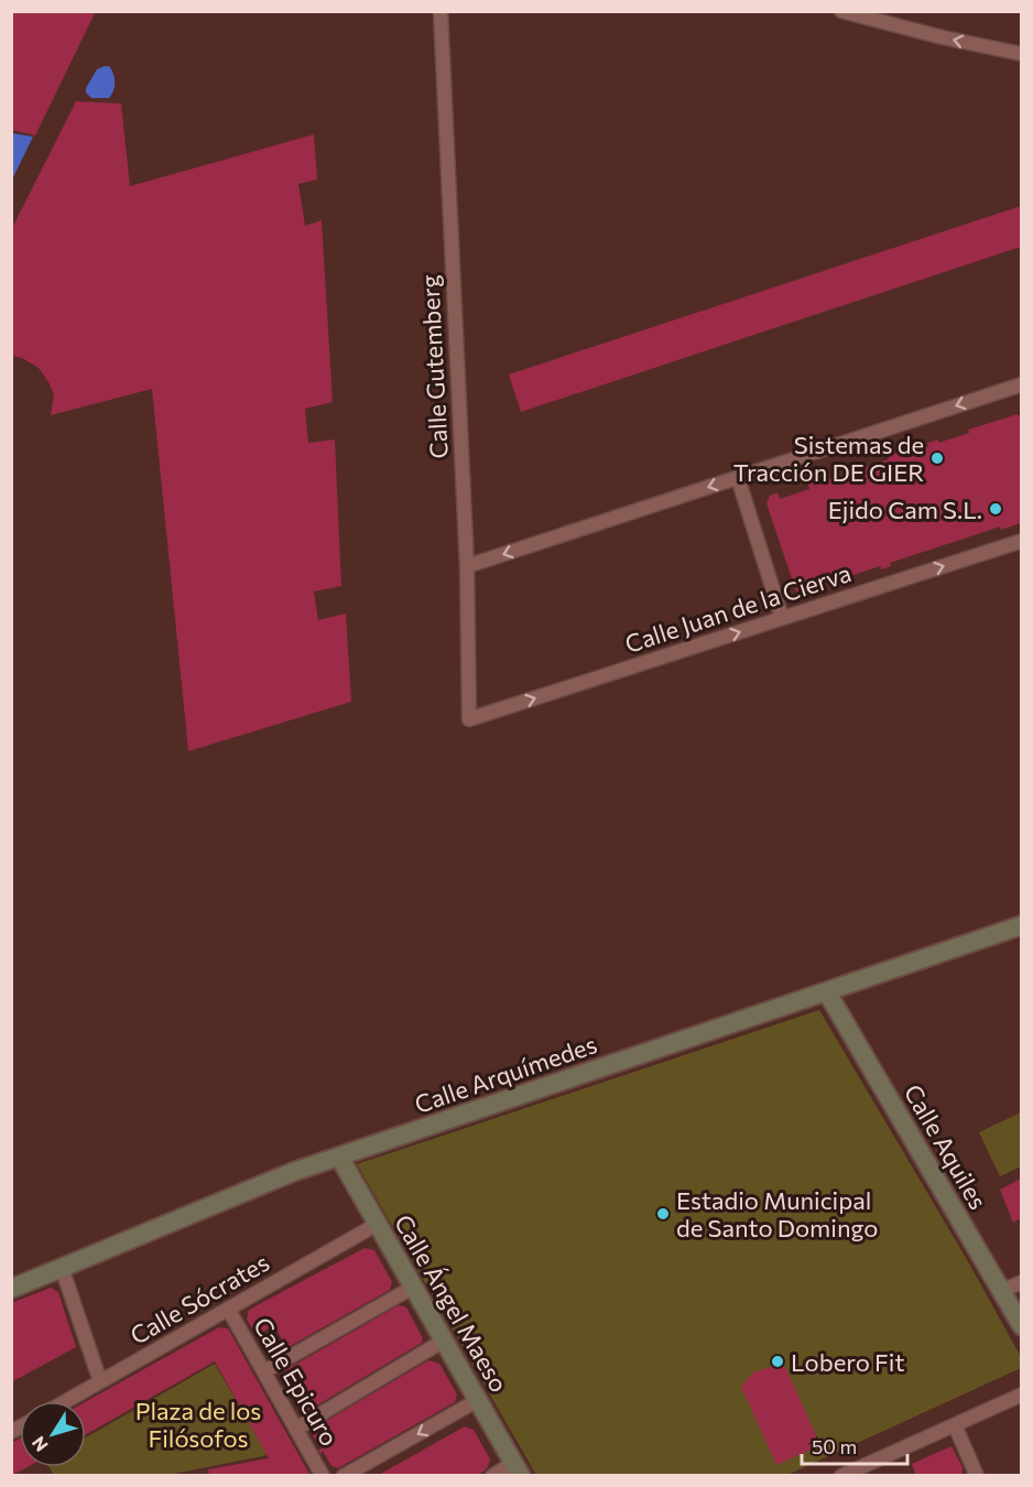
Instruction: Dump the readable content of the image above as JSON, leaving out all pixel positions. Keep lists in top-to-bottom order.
{
  "streets": {
    "street": [
      "Calle Gutemberg",
      "Calle Juan de la Cierva",
      "Calle Arquímedes",
      "Calle Aquiles",
      "Calle Sócrates",
      "Calle Ángel Maeso",
      "Calle Epicuro"
    ]
  },
  "crossings": [
    ["Calle Gutemberg", "Calle Juan de la Cierva"],
    ["Calle Arquímedes", "Calle Aquiles"],
    ["Calle Arquímedes", "Calle Ángel Maeso"],
    ["Calle Sócrates", "Calle Ángel Maeso"],
    ["Calle Sócrates", "Calle Epicuro"]
  ],
  "one_way": ["Calle Juan de la Cierva"],
  "parks": ["Plaza de los Filósofos"],
  "places": [
    "Sistemas de Tracción DE GIER",
    "Ejido Cam S.L.",
    "Estadio Municipal de Santo Domingo",
    "Lobero Fit"
  ],
  "scale_bar": "50 m",
  "north": "bottom left"
}
